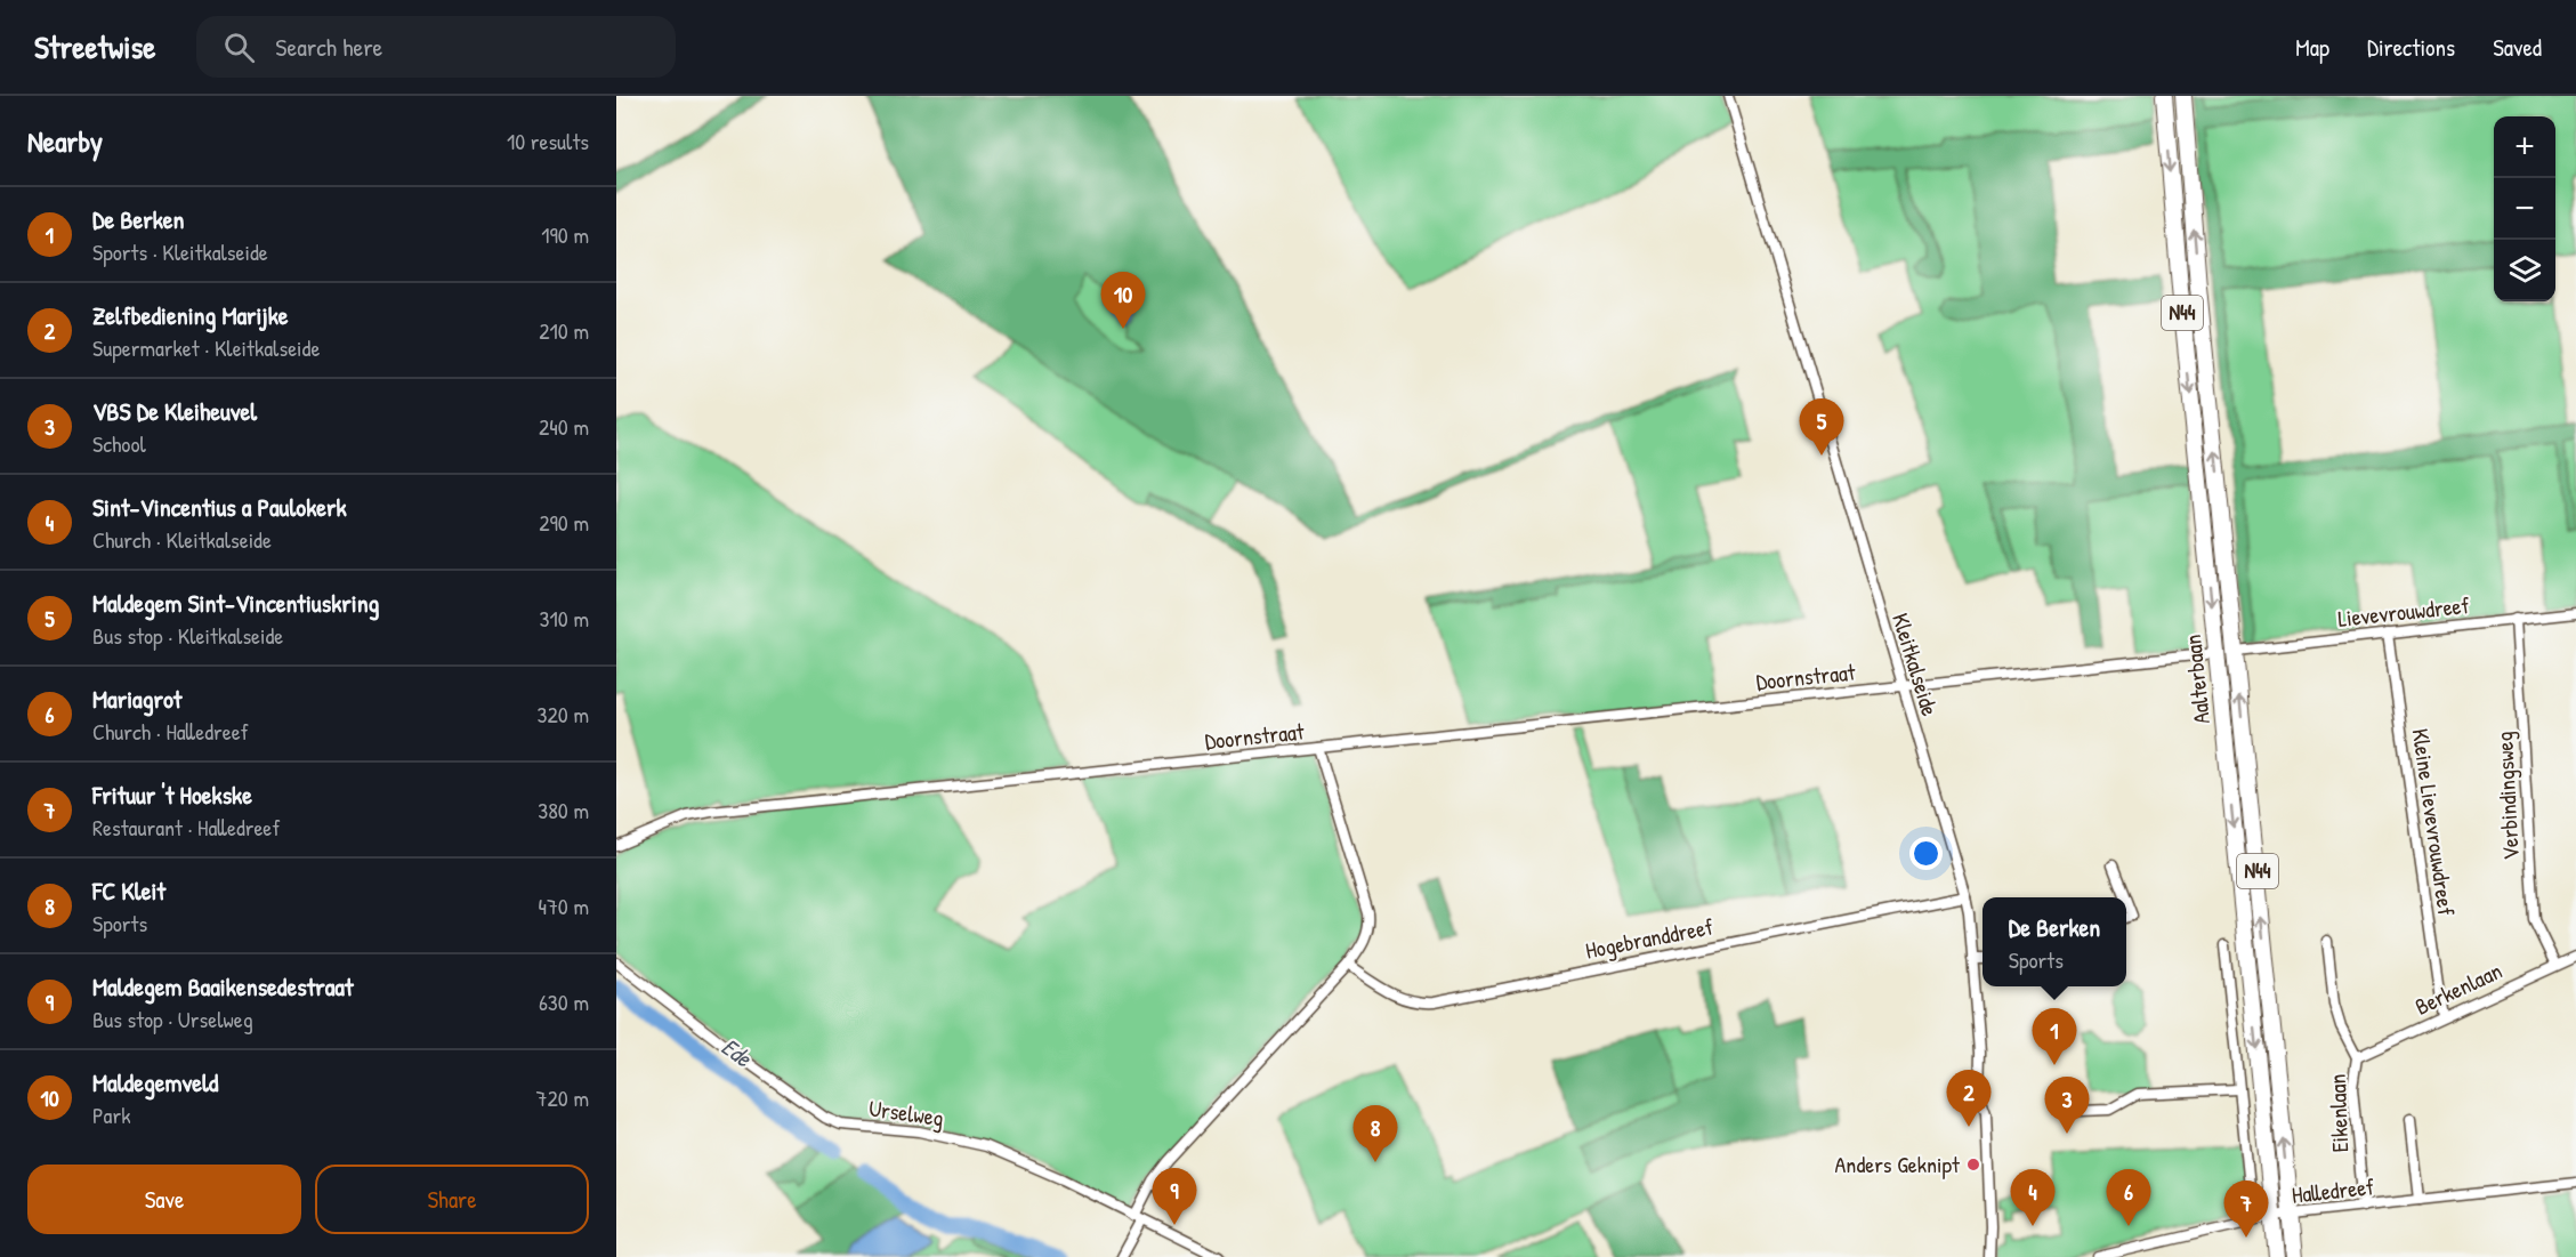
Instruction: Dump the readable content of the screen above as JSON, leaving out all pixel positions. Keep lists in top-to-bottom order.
{
  "streets": {
    "highway": ["N44", "Aalterbaan"],
    "street": [
      "Lievevrouwdreef",
      "Kleitkalseide",
      "Doornstraat",
      "Verbindingsweg",
      "Kleine Lievevrouwdreef",
      "Hogebranddreef",
      "Berkenlaan",
      "Urselweg",
      "Eikenlaan",
      "Halledreef"
    ]
  },
  "crossings": [
    ["Lievevrouwdreef", "Aalterbaan"],
    ["Lievevrouwdreef", "Verbindingsweg"],
    ["Lievevrouwdreef", "Kleine Lievevrouwdreef"],
    ["Kleitkalseide", "Doornstraat"],
    ["Kleitkalseide", "Hogebranddreef"],
    ["Aalterbaan", "Halledreef"],
    ["Verbindingsweg", "Berkenlaan"],
    ["Kleine Lievevrouwdreef", "Berkenlaan"],
    ["Berkenlaan", "Eikenlaan"],
    ["Eikenlaan", "Halledreef"]
  ],
  "water": ["Ede"],
  "places": ["Anders Geknipt"],
  "page": {
    "header": "Streetwise",
    "search": "Search here",
    "nav": ["Map", "Directions", "Saved"],
    "heading": ["Nearby", "10 results"],
    "map_buttons": ["+", "−"],
    "list": [
      {
        "mark": "1",
        "name": "De Berken",
        "note": "Sports · Kleitkalseide",
        "value": "190 m"
      },
      {
        "mark": "2",
        "name": "Zelfbediening Marijke",
        "note": "Supermarket · Kleitkalseide",
        "value": "210 m"
      },
      {
        "mark": "3",
        "name": "VBS De Kleiheuvel",
        "note": "School",
        "value": "240 m"
      },
      {
        "mark": "4",
        "name": "Sint-Vincentius a Paulokerk",
        "note": "Church · Kleitkalseide",
        "value": "290 m"
      },
      {
        "mark": "5",
        "name": "Maldegem Sint-Vincentiuskring",
        "note": "Bus stop · Kleitkalseide",
        "value": "310 m"
      },
      {
        "mark": "6",
        "name": "Mariagrot",
        "note": "Church · Halledreef",
        "value": "320 m"
      },
      {
        "mark": "7",
        "name": "Frituur 't Hoekske",
        "note": "Restaurant · Halledreef",
        "value": "380 m"
      },
      {
        "mark": "8",
        "name": "FC Kleit",
        "note": "Sports",
        "value": "470 m"
      },
      {
        "mark": "9",
        "name": "Maldegem Baaikensedestraat",
        "note": "Bus stop · Urselweg",
        "value": "630 m"
      },
      {
        "mark": "10",
        "name": "Maldegemveld",
        "note": "Park",
        "value": "720 m"
      }
    ],
    "pins": [
      "10",
      "5",
      "1",
      "2",
      "3",
      "8",
      "9",
      "4",
      "6",
      "7"
    ],
    "popup": ["De Berken", "Sports"],
    "buttons": ["Save", "Share"]
  }
}
